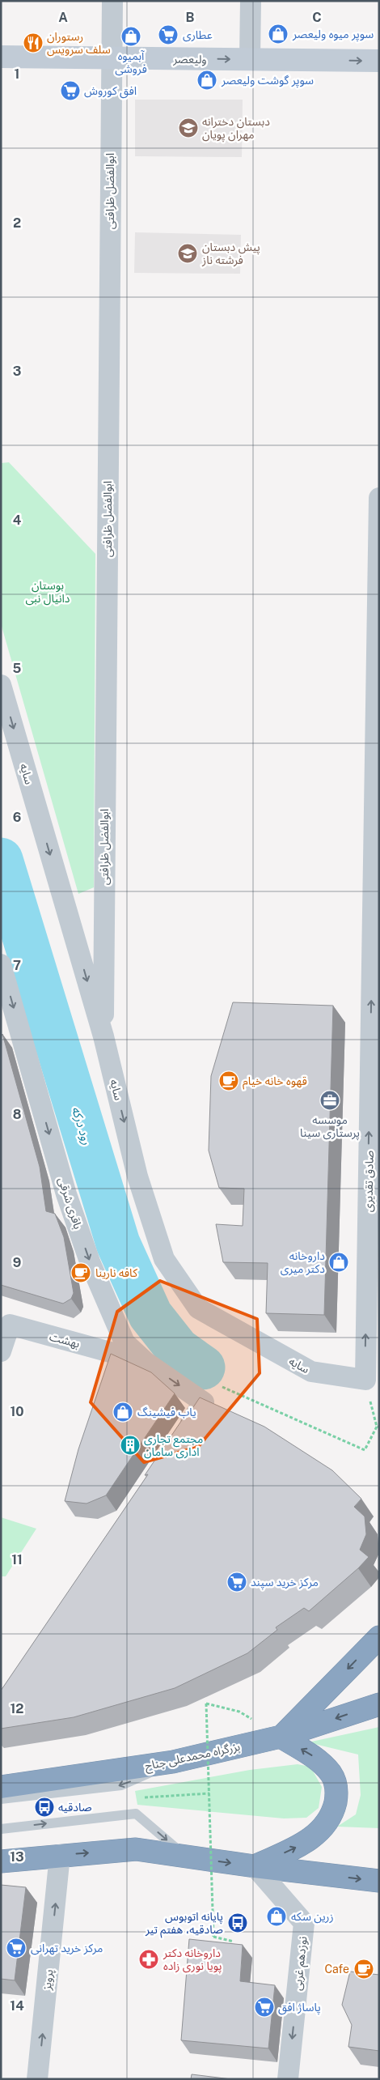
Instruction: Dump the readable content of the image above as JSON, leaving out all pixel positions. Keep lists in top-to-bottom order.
{
  "streets": {
    "highway": ["بزرگراه محمدعلی جناح"],
    "main road": ["ولیعصر"],
    "street": [
      "ابوالفضل ظرافتی",
      "سایه",
      "صادق تقدیری",
      "باقری شرقی",
      "بهشت",
      "نوزدهم غربی",
      "پرویز"
    ]
  },
  "crossings": [
    ["ولیعصر", "ابوالفضل ظرافتی"],
    ["ابوالفضل ظرافتی", "سایه"],
    ["سایه", "صادق تقدیری"],
    ["باقری شرقی", "بهشت"]
  ],
  "one_way": [
    "ولیعصر",
    "سایه",
    "صادق تقدیری",
    "باقری شرقی",
    "نوزدهم غربی",
    "پرویز"
  ],
  "water": ["رود درکه"],
  "parks": ["بوستان دانیال نبی"],
  "places": {
    "shop": [
      "سوپر میوه ولیعصر",
      "آبمیوه فروشی",
      "سوپر گوشت ولیعصر",
      "داروخانه دکتر میری",
      "یاب فیشینگ",
      "زرین سکه"
    ],
    "supermarket": [
      "عطاری",
      "افق کوروش",
      "مرکز خرید سپند",
      "مرکز خرید تهرانی",
      "پاساژ افق"
    ],
    "restaurant": ["رستوران سلف سرویس"],
    "school or university": ["دبستان دخترانه مهران پويان", "پیش دبستان فرشته ناز"],
    "cafe": ["قهوه خانه خیام", "کافه نارینا", "Cafe"],
    "office": ["موسسه پرستاری سینا"],
    "building": ["مجتمع تجاری اداری سامان"],
    "bus stop": ["صادقیه", "پایانه اتوبوس صادقیه، هفتم تیر"],
    "pharmacy": ["داروخانه دکتر پویا نوری زاده"]
  },
  "grid": {
    "columns": ["A", "B", "C"],
    "rows": [
      "1",
      "2",
      "3",
      "4",
      "5",
      "6",
      "7",
      "8",
      "9",
      "10",
      "11",
      "12",
      "13",
      "14"
    ]
  }
}
